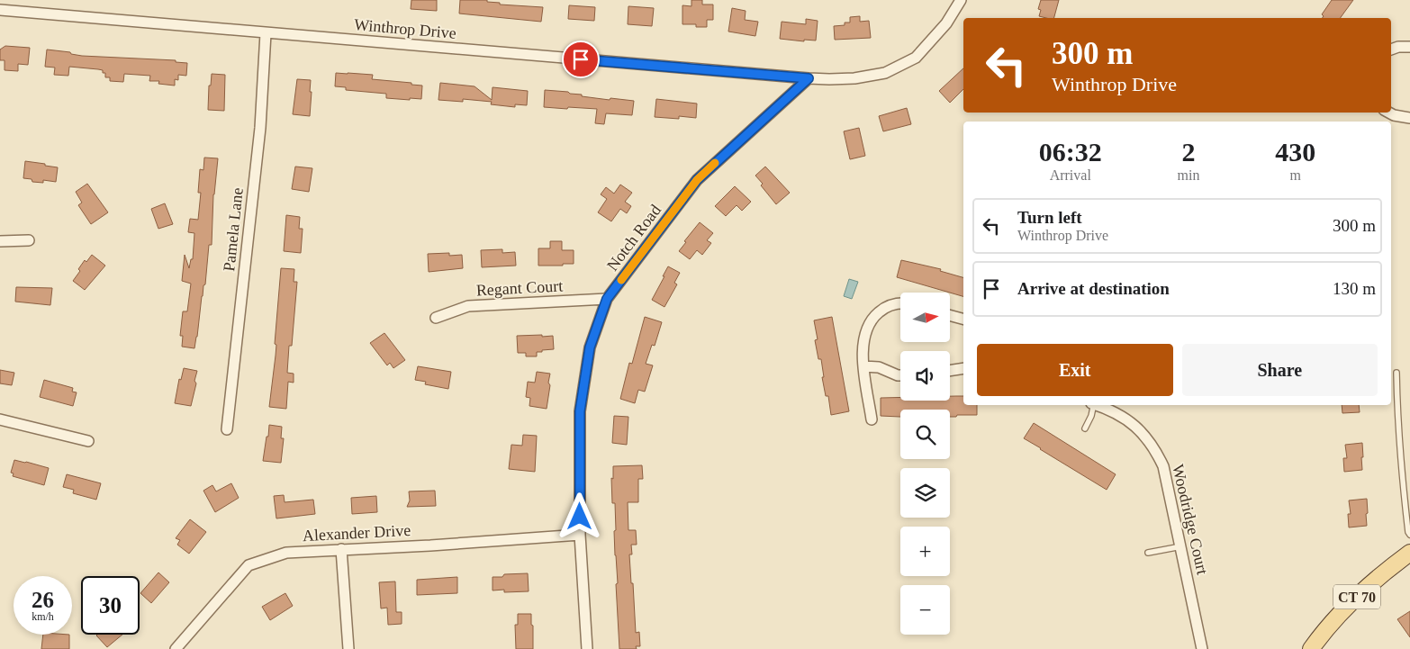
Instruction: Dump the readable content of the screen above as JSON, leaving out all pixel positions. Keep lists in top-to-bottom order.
{
  "streets": {
    "main road": ["CT 70"],
    "street": [
      "Winthrop Drive",
      "Pamela Lane",
      "Notch Road",
      "Regant Court",
      "Woodridge Court",
      "Alexander Drive"
    ]
  },
  "crossings": [
    ["Winthrop Drive", "Pamela Lane"],
    ["Winthrop Drive", "Notch Road"],
    ["Notch Road", "Regant Court"],
    ["Notch Road", "Alexander Drive"]
  ],
  "north": "right",
  "page": {
    "turn": ["300 m", "Winthrop Drive"],
    "eta": [
      "06:32",
      "Arrival",
      "2",
      "min",
      "430",
      "m"
    ],
    "list": [
      {
        "name": "Turn left",
        "note": "Winthrop Drive",
        "value": "300 m"
      },
      {
        "name": "Arrive at destination",
        "value": "130 m"
      }
    ],
    "map_buttons": ["+", "−"],
    "buttons": ["Exit", "Share"],
    "speed": "26 km/h",
    "limit": "30"
  }
}
